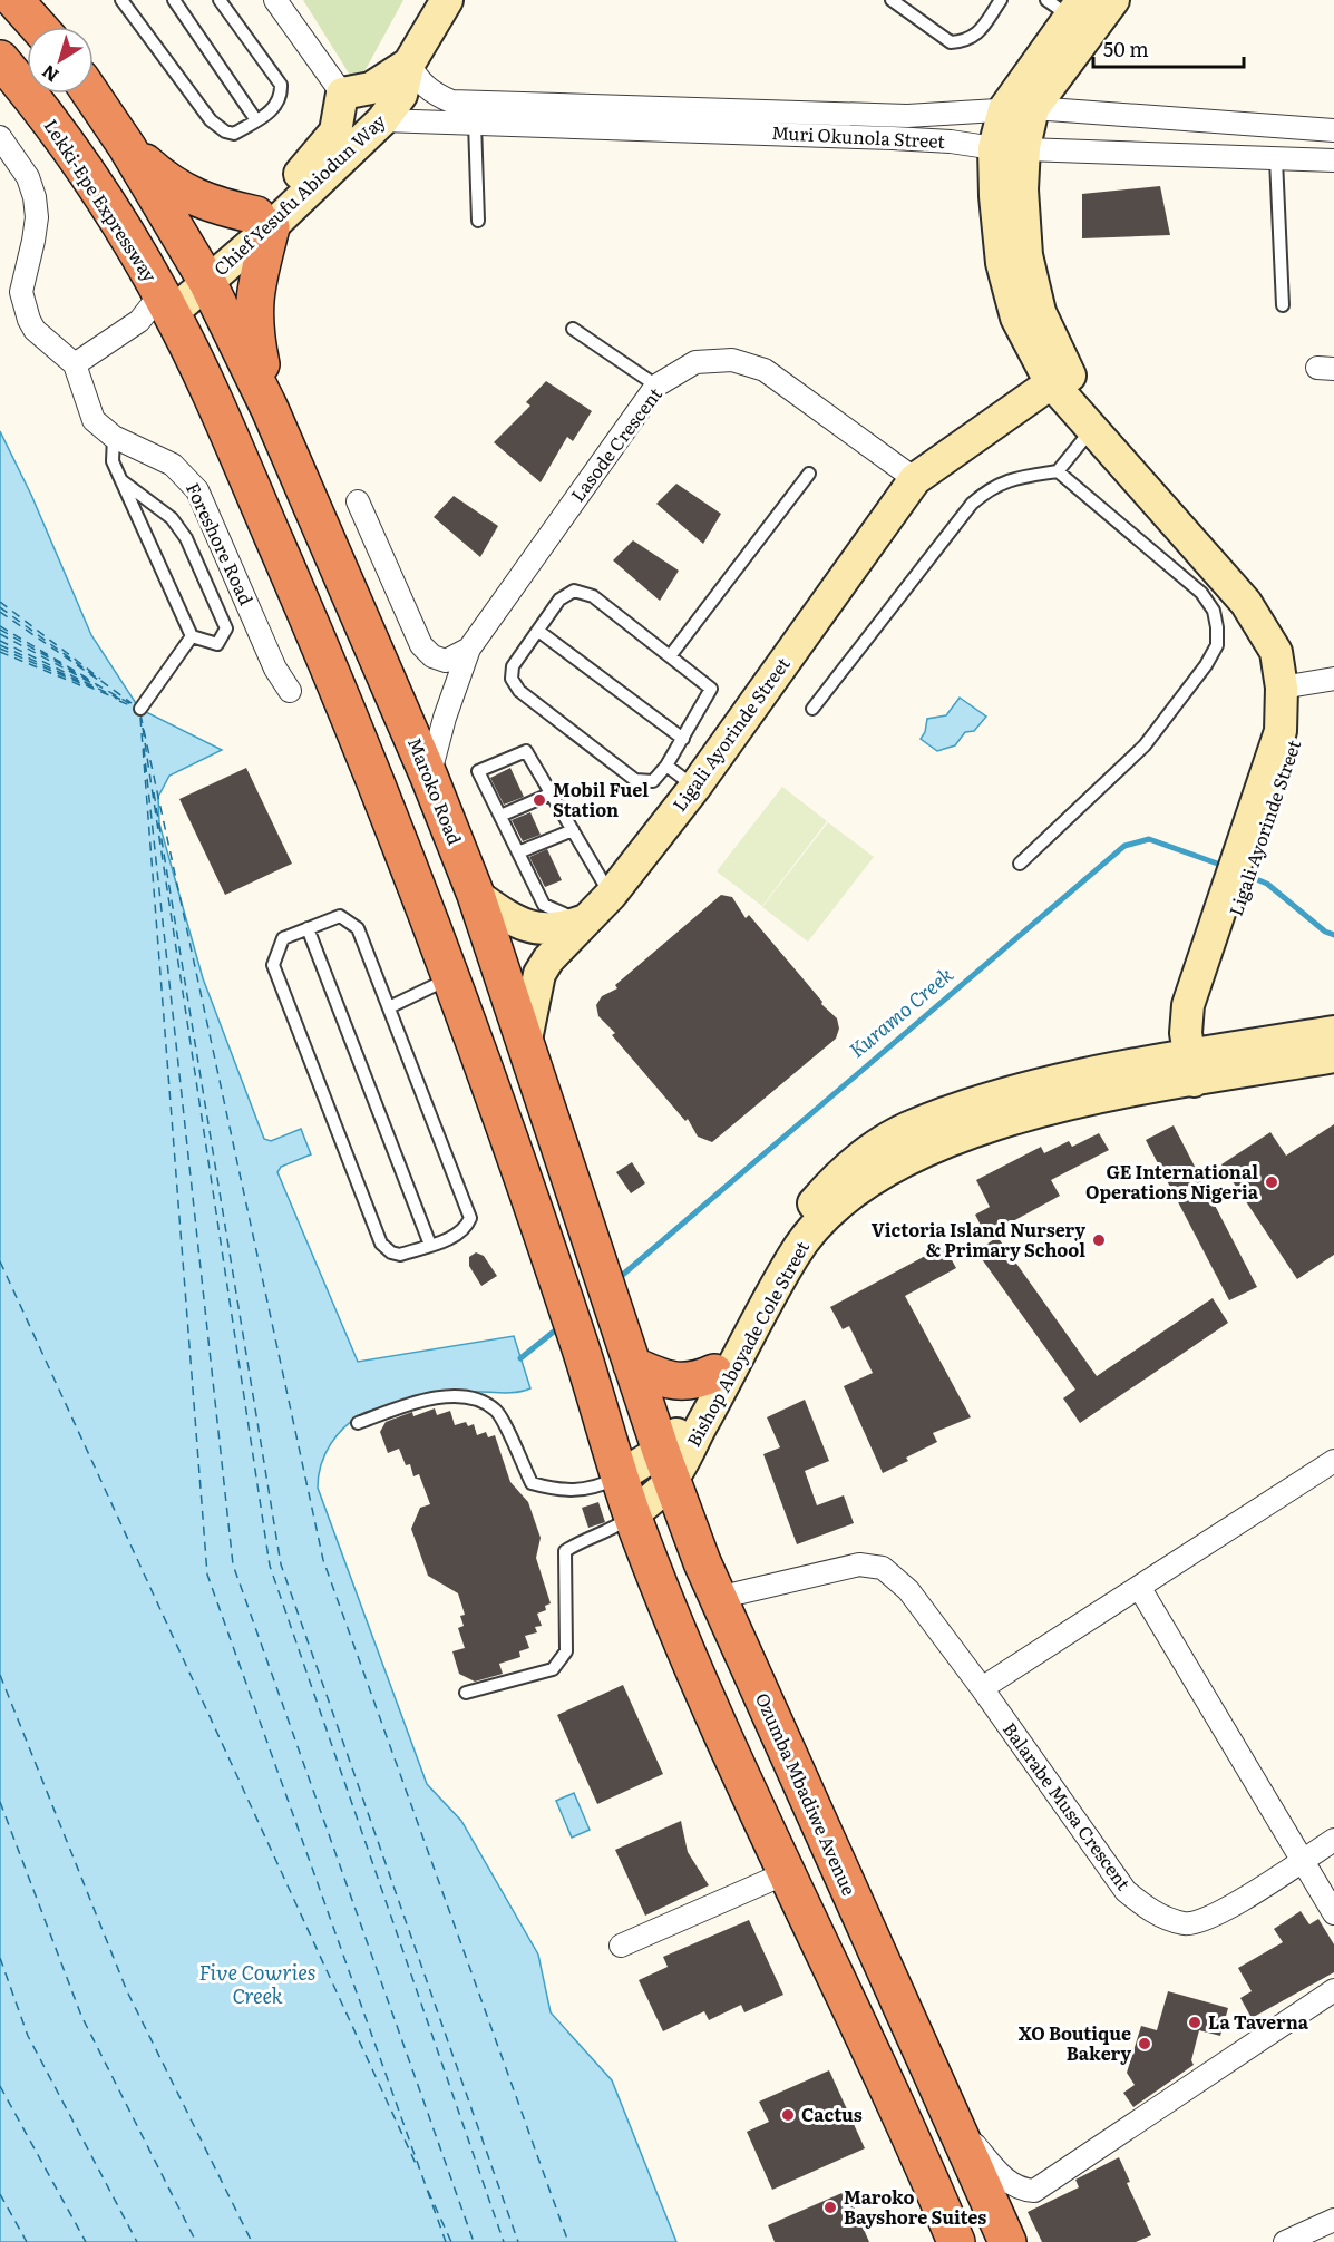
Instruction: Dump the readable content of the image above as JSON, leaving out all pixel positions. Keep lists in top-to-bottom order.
{
  "streets": {
    "highway": ["Lekki-Epe Expressway", "Maroko Road", "Ozumba Mbadiwe Avenue"],
    "street": [
      "Muri Okunola Street",
      "Chief Yesufu Abiodun Way",
      "Lasode Crescent",
      "Foreshore Road",
      "Ligali Ayorinde Street",
      "Bishop Aboyade Cole Street",
      "Balarabe Musa Crescent"
    ]
  },
  "crossings": [
    ["Muri Okunola Street", "Chief Yesufu Abiodun Way"],
    ["Muri Okunola Street", "Ligali Ayorinde Street"],
    ["Chief Yesufu Abiodun Way", "Lekki-Epe Expressway"],
    ["Chief Yesufu Abiodun Way", "Maroko Road"],
    ["Lasode Crescent", "Ligali Ayorinde Street"],
    ["Lasode Crescent", "Maroko Road"],
    ["Ligali Ayorinde Street", "Maroko Road"],
    ["Ligali Ayorinde Street", "Bishop Aboyade Cole Street"],
    ["Maroko Road", "Ozumba Mbadiwe Avenue"],
    ["Bishop Aboyade Cole Street", "Ozumba Mbadiwe Avenue"],
    ["Ozumba Mbadiwe Avenue", "Balarabe Musa Crescent"]
  ],
  "water": ["Kuramo Creek", "Five Cowries Creek"],
  "places": [
    "Mobil Fuel Station",
    "GE International Operations Nigeria",
    "Victoria Island Nursery & Primary School",
    "La Taverna",
    "XO Boutique Bakery",
    "Cactus",
    "Maroko Bayshore Suites"
  ],
  "scale_bar": "50 m",
  "north": "bottom left"
}
